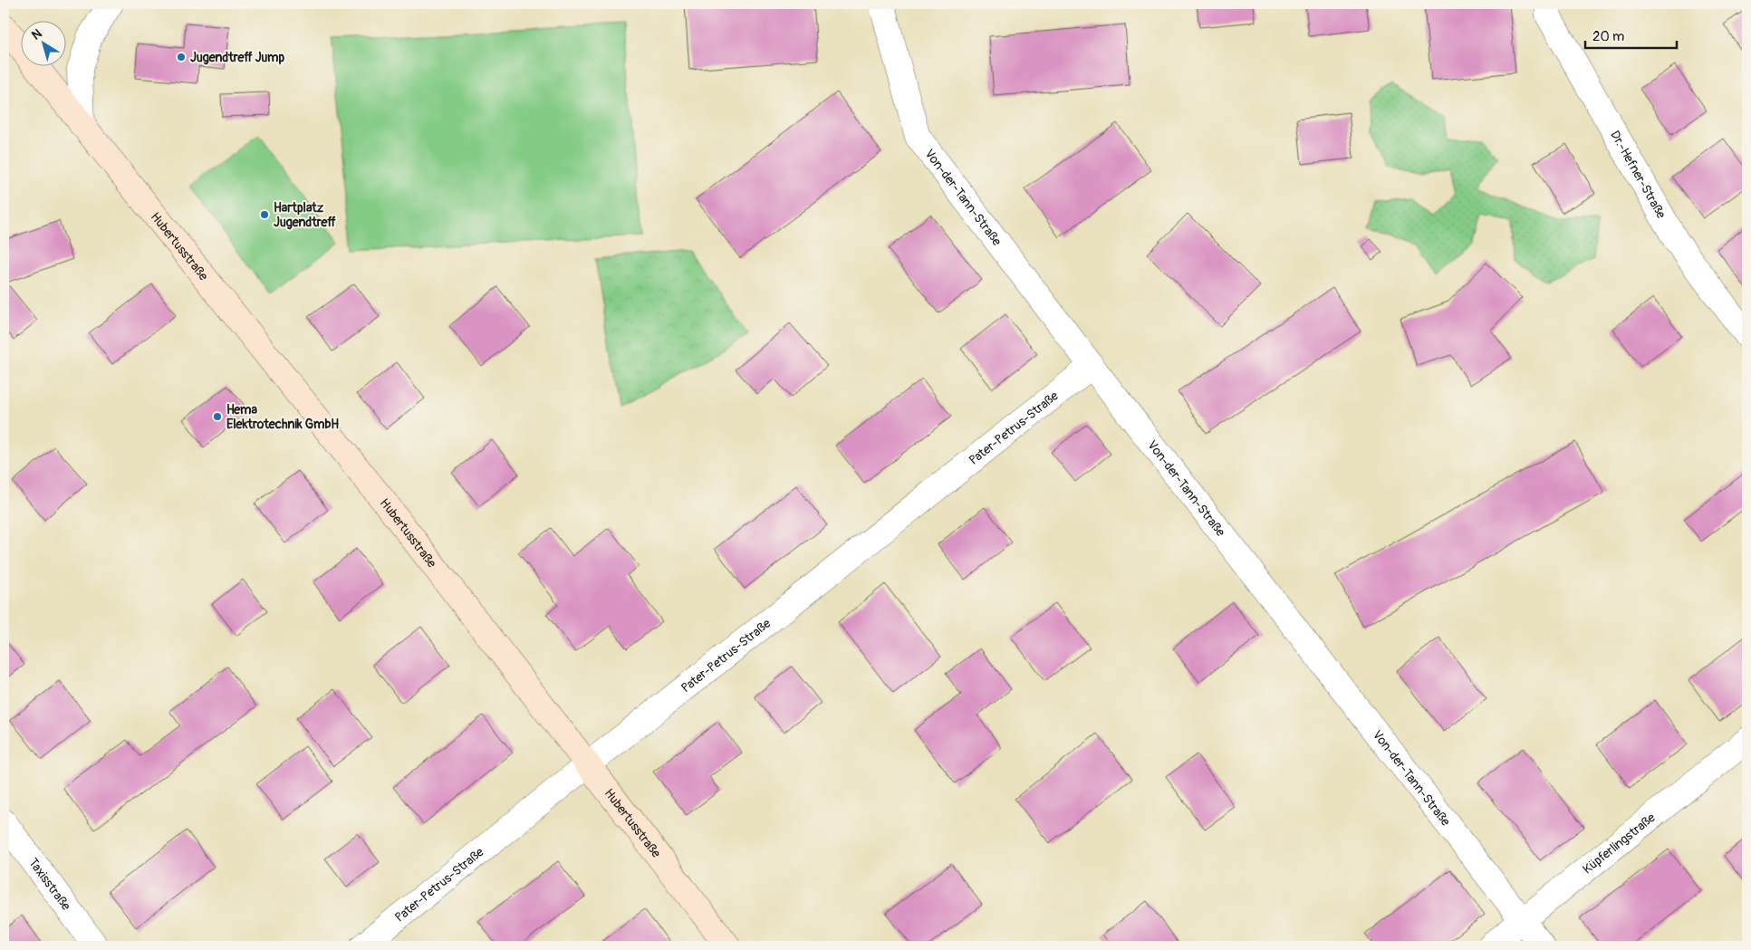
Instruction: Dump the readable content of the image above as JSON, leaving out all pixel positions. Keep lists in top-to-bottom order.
{
  "streets": {
    "main road": ["Hubertusstraße"],
    "street": [
      "Dr.-Hefner-Straße",
      "Von-der-Tann-Straße",
      "Pater-Petrus-Straße",
      "Küpferlingstraße",
      "Taxisstraße"
    ]
  },
  "crossings": [
    ["Von-der-Tann-Straße", "Pater-Petrus-Straße"],
    ["Von-der-Tann-Straße", "Küpferlingstraße"],
    ["Hubertusstraße", "Pater-Petrus-Straße"]
  ],
  "places": ["Jugendtreff Jump", "Hartplatz Jugendtreff", "Hema Elektrotechnik GmbH"],
  "scale_bar": "20 m",
  "north": "top left"
}
